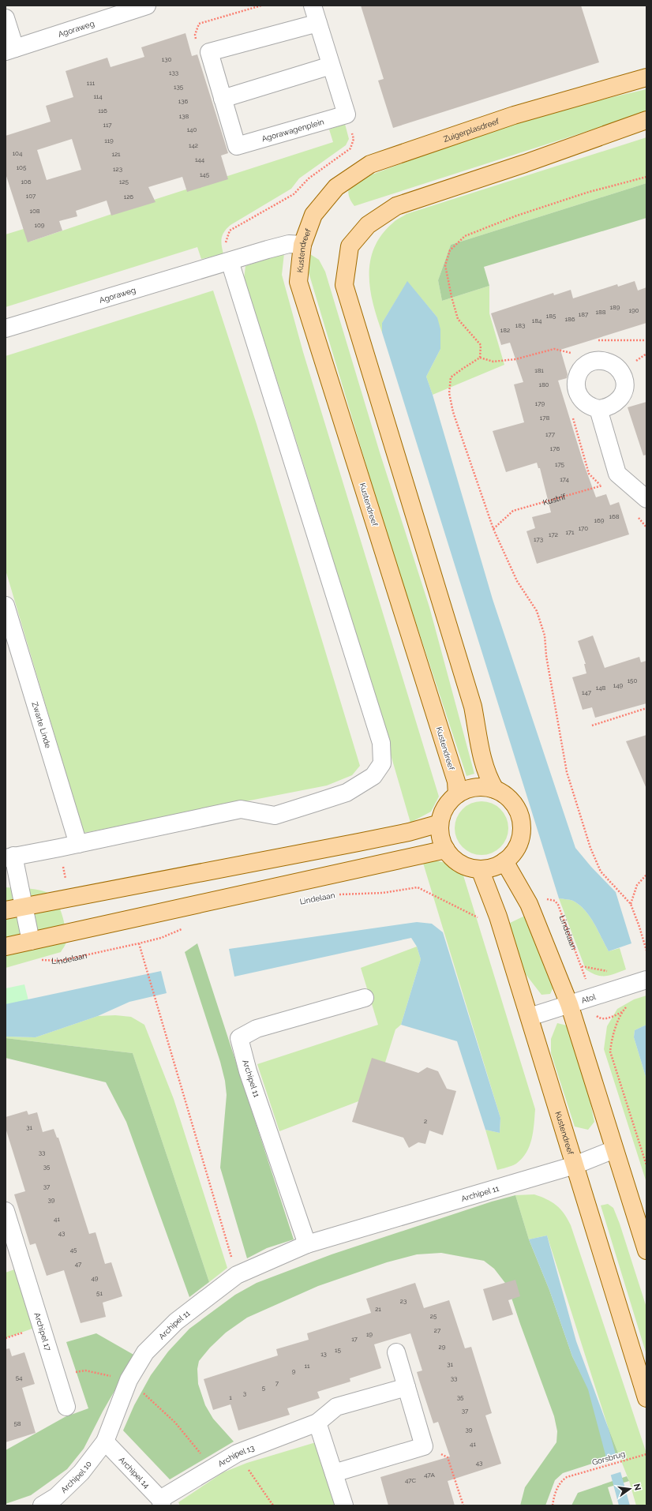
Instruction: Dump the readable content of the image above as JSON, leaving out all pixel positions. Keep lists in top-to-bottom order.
{
  "streets": {
    "main road": ["Zuigerplasdreef", "Kustendreef"],
    "street": [
      "Agoraweg",
      "Agorawagenplein",
      "Zwarte Linde",
      "Atol",
      "Archipel 11",
      "Archipel 17",
      "Archipel 13",
      "Archipel 14",
      "Archipel 10"
    ],
    "path": ["Kustrif", "Lindelaan", "Gorsbrug"]
  },
  "crossings": [
    ["Zuigerplasdreef", "Kustendreef"],
    ["Kustendreef", "Lindelaan"],
    ["Kustendreef", "Atol"],
    ["Kustendreef", "Archipel 11"],
    ["Archipel 11", "Archipel 14"],
    ["Archipel 11", "Archipel 10"],
    ["Archipel 13", "Archipel 14"],
    ["Archipel 14", "Archipel 10"]
  ],
  "house_numbers": [
    "130",
    "133",
    "111",
    "135",
    "114",
    "136",
    "116",
    "138",
    "117",
    "140",
    "119",
    "142",
    "104",
    "121",
    "144",
    "105",
    "123",
    "145",
    "106",
    "125",
    "107",
    "126",
    "108",
    "109",
    "189",
    "190",
    "188",
    "187",
    "185",
    "186",
    "184",
    "183",
    "182",
    "181",
    "180",
    "179",
    "178",
    "177",
    "176",
    "175",
    "174",
    "168",
    "169",
    "170",
    "171",
    "172",
    "173",
    "150",
    "149",
    "148",
    "147",
    "2",
    "31",
    "33",
    "35",
    "37",
    "39",
    "41",
    "43",
    "45",
    "47",
    "49",
    "51",
    "23",
    "21",
    "25",
    "27",
    "19",
    "17",
    "29",
    "15",
    "13",
    "31",
    "11",
    "9",
    "54",
    "33",
    "7",
    "5",
    "3",
    "1",
    "35",
    "37",
    "58",
    "39",
    "41",
    "43",
    "47A",
    "47C"
  ],
  "north": "right"
}
